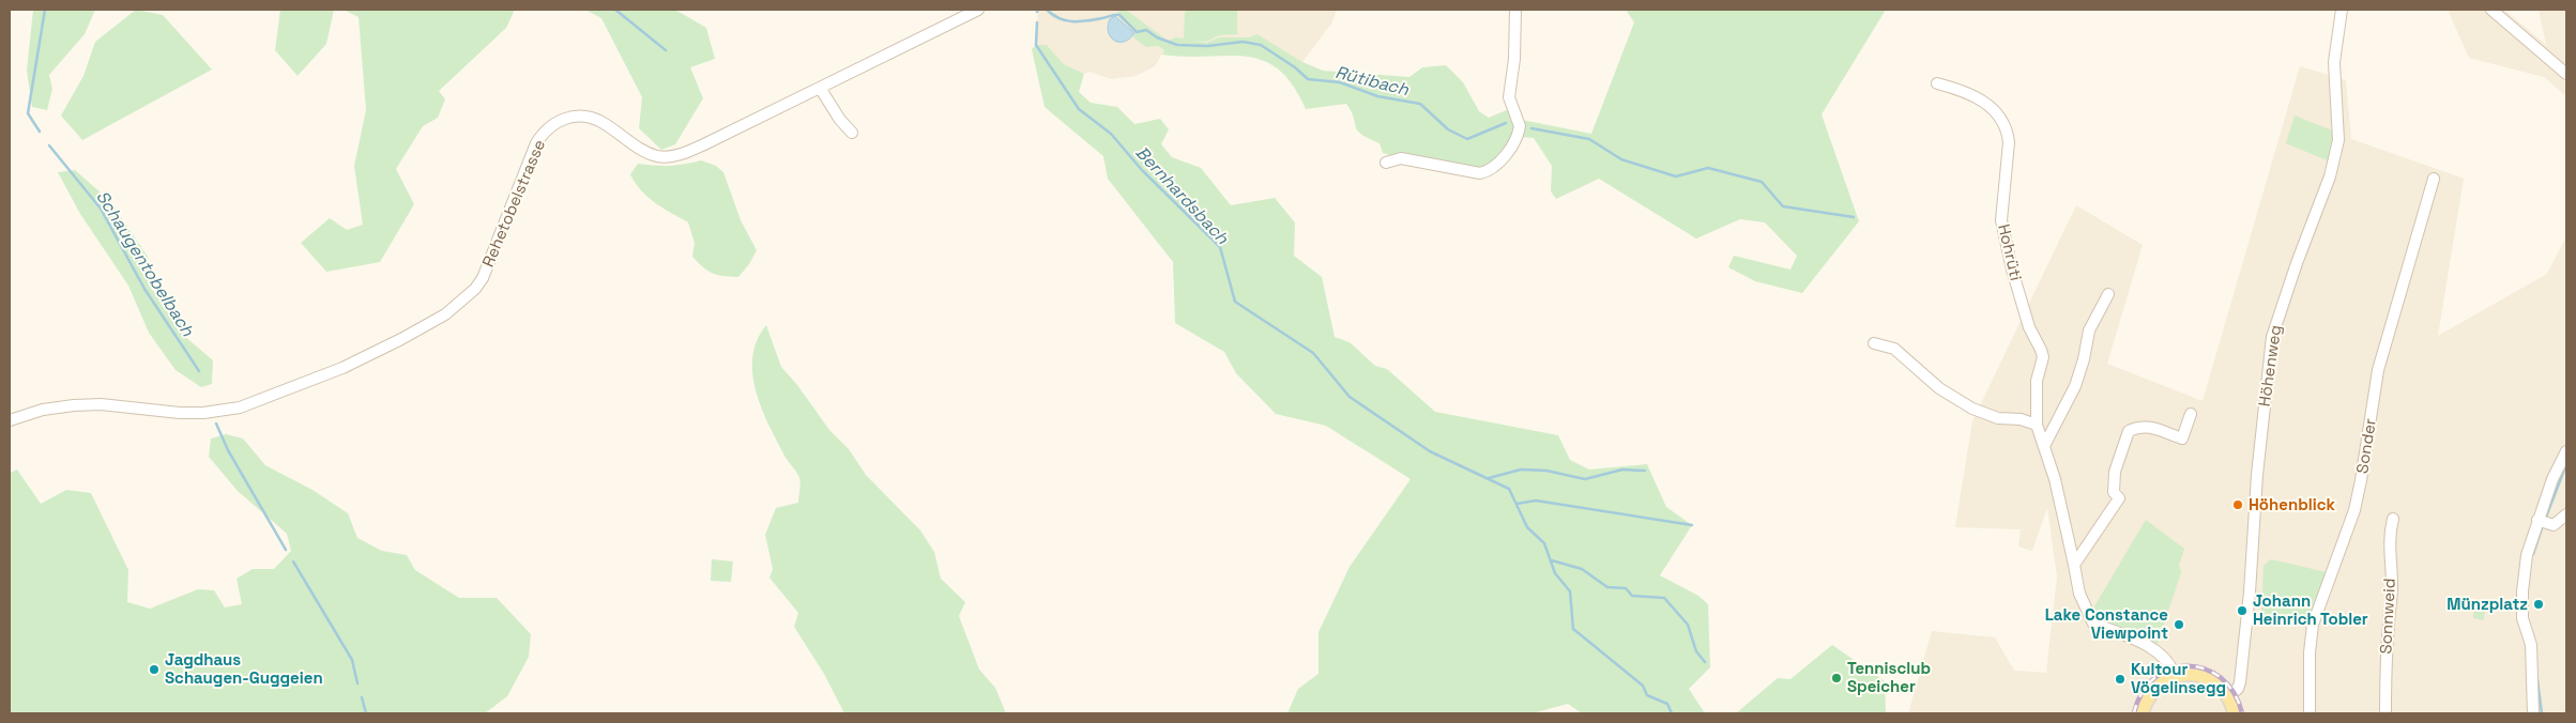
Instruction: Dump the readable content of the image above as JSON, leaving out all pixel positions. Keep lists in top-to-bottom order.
{
  "streets": {
    "street": [
      "Rehetobelstrasse",
      "Hohrüti",
      "Höhenweg",
      "Sonder",
      "Sonnweid"
    ]
  },
  "water": ["Rütibach", "Bernhardsbach", "Schaugentobelbach"],
  "places": [
    "Höhenblick",
    "Münzplatz",
    "Johann Heinrich Tobler",
    "Lake Constance Viewpoint",
    "Jagdhaus Schaugen-Guggeien",
    "Tennisclub Speicher",
    "Kultour Vögelinsegg"
  ]
}
